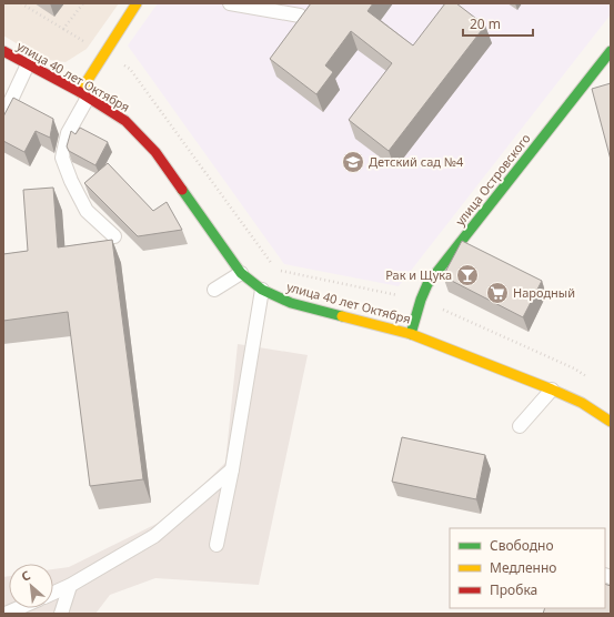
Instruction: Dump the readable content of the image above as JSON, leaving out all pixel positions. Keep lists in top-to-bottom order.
{
  "streets": {
    "main road": ["улица 40 лет Октября", "улица Островского"]
  },
  "crossings": [
    ["улица 40 лет Октября", "улица Островского"]
  ],
  "places": {
    "school or university": ["Детский сад №4"],
    "bar": ["Рак и Щука"],
    "supermarket": ["Народный"]
  },
  "legend": ["Свободно", "Медленно", "Пробка"],
  "scale_bar": "20 m",
  "north": "top left"
}
